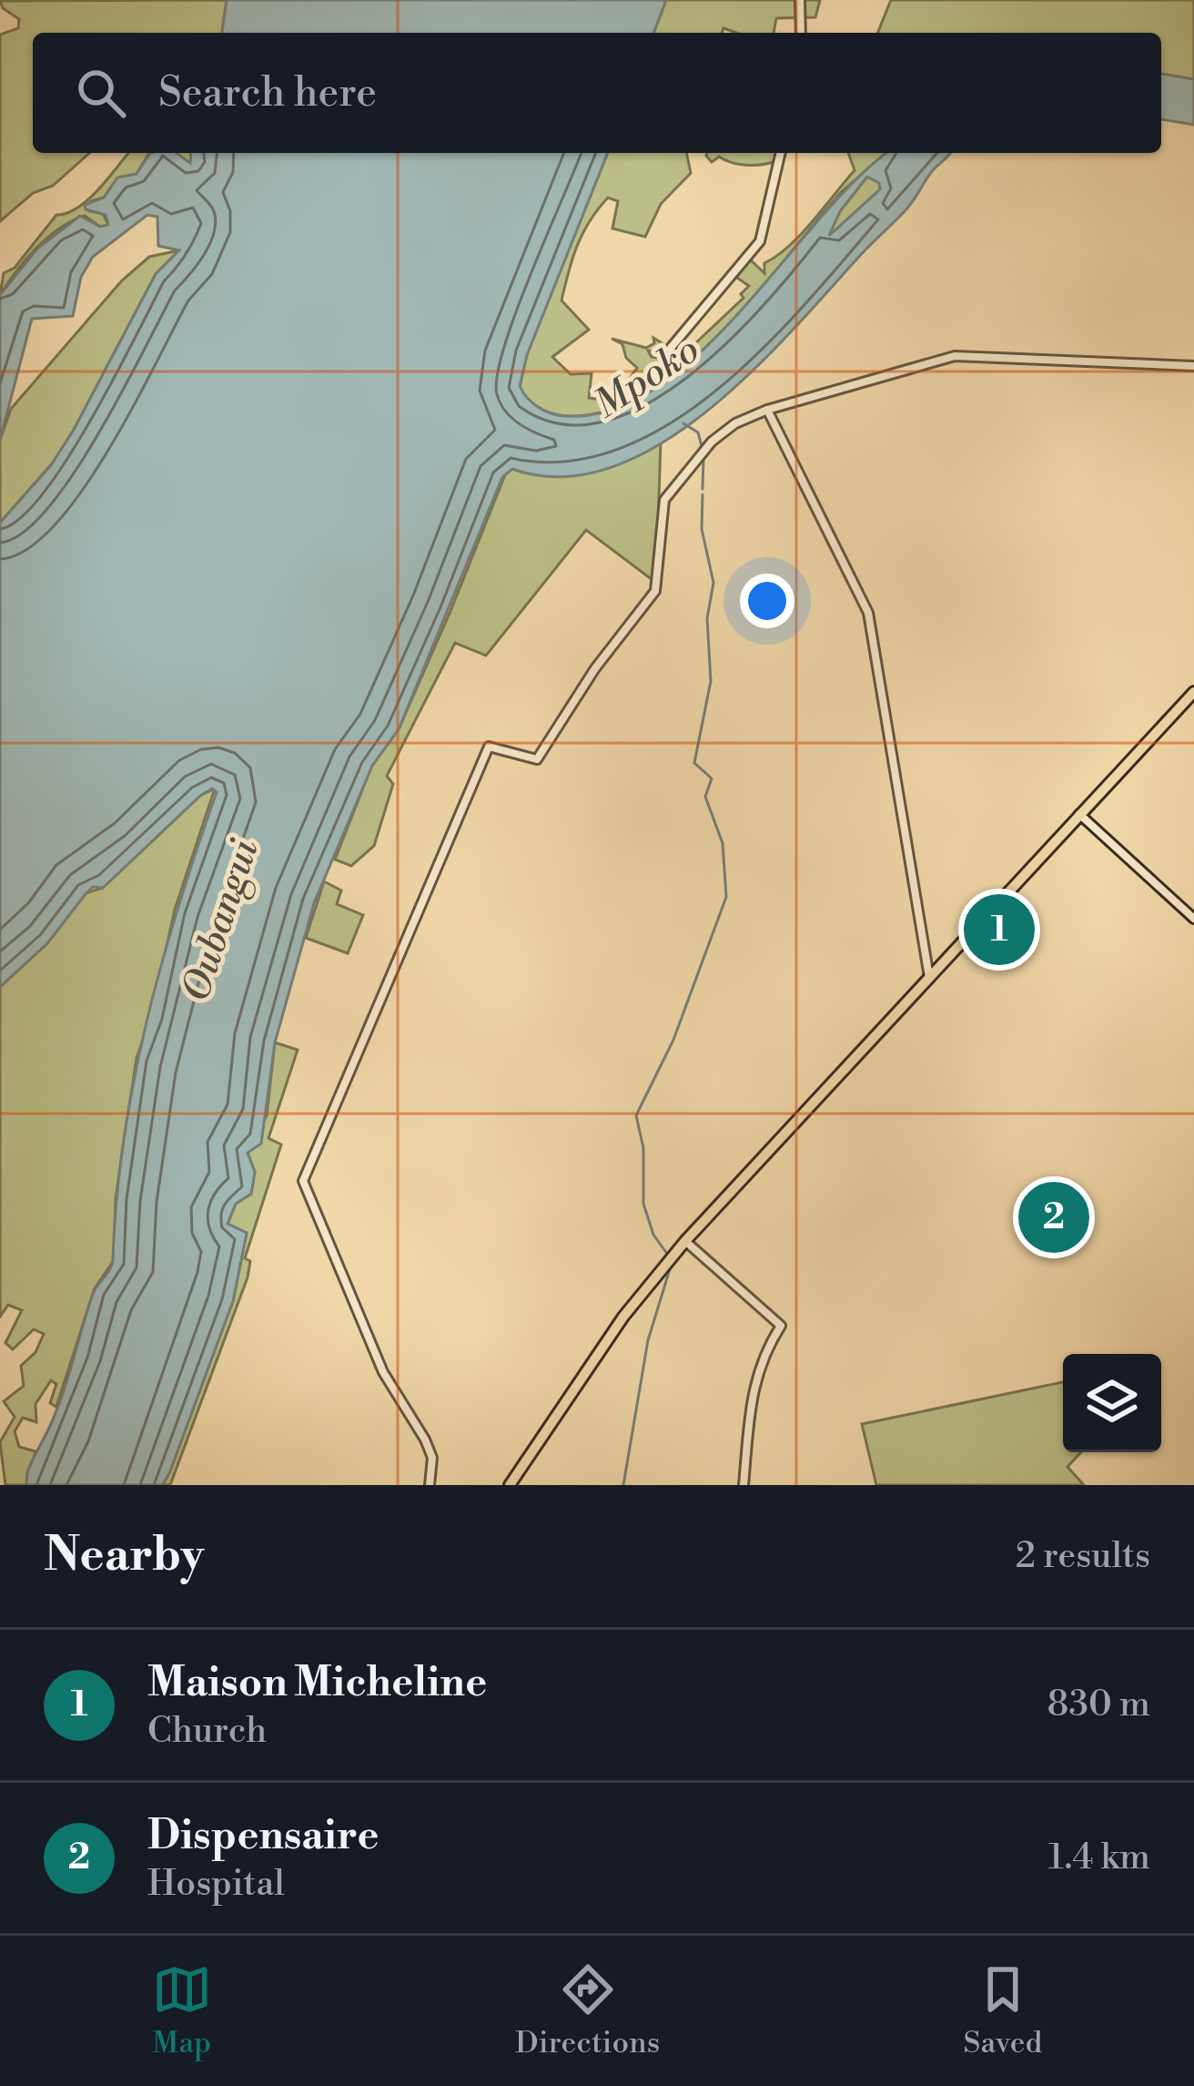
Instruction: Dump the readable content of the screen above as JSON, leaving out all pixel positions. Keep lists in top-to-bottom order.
{
  "water": ["Mpoko", "Oubangui"],
  "page": {
    "search": "Search here",
    "pins": ["1", "2"],
    "heading": ["Nearby", "2 results"],
    "list": [
      {
        "mark": "1",
        "name": "Maison Micheline",
        "note": "Church",
        "value": "830 m"
      },
      {
        "mark": "2",
        "name": "Dispensaire",
        "note": "Hospital",
        "value": "1.4 km"
      }
    ],
    "nav": ["Map", "Directions", "Saved"]
  }
}
